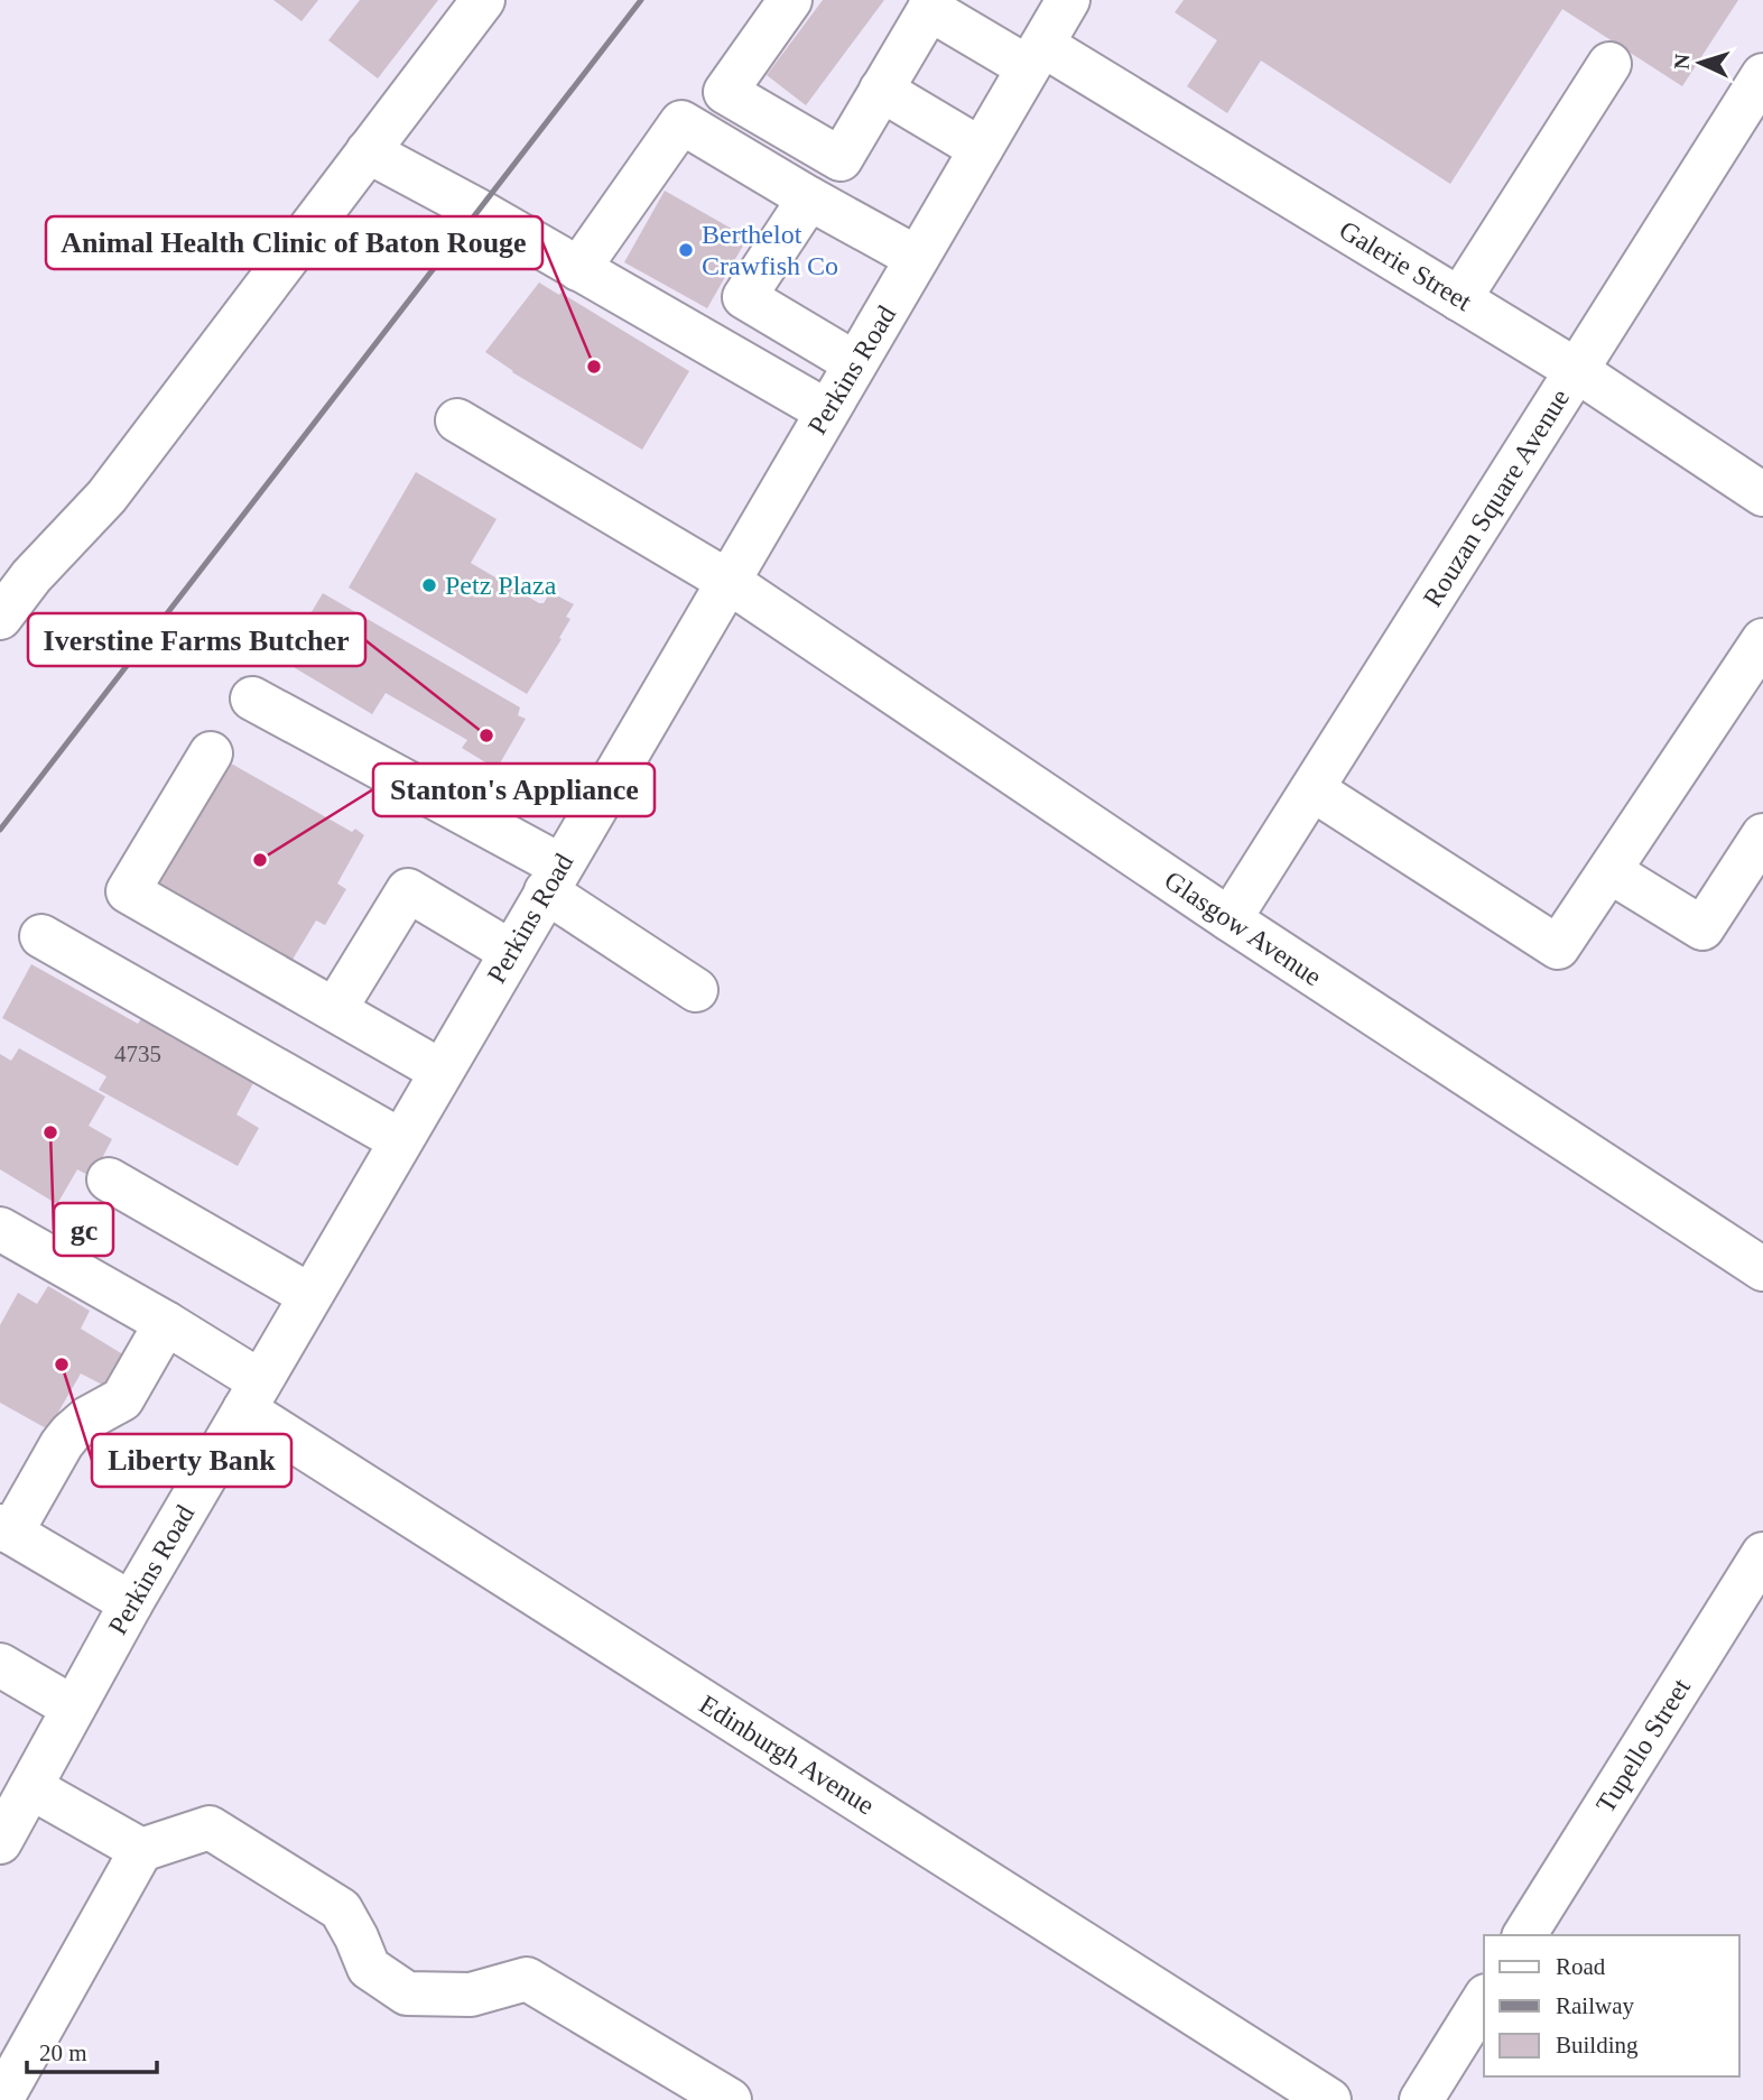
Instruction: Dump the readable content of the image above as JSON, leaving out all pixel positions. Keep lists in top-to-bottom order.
{
  "streets": {
    "street": [
      "Galerie Street",
      "Perkins Road",
      "Rouzan Square Avenue",
      "Glasgow Avenue",
      "Tupello Street",
      "Edinburgh Avenue"
    ]
  },
  "crossings": [
    ["Galerie Street", "Perkins Road"],
    ["Galerie Street", "Rouzan Square Avenue"],
    ["Perkins Road", "Glasgow Avenue"],
    ["Perkins Road", "Edinburgh Avenue"],
    ["Rouzan Square Avenue", "Glasgow Avenue"]
  ],
  "places": [
    "Berthelot Crawfish Co",
    "Animal Health Clinic of Baton Rouge",
    "Petz Plaza",
    "Iverstine Farms Butcher",
    "Stanton's Appliance",
    "gc",
    "Liberty Bank"
  ],
  "house_numbers": ["4735"],
  "legend": ["Road", "Railway", "Building"],
  "scale_bar": "20 m",
  "north": "left"
}
